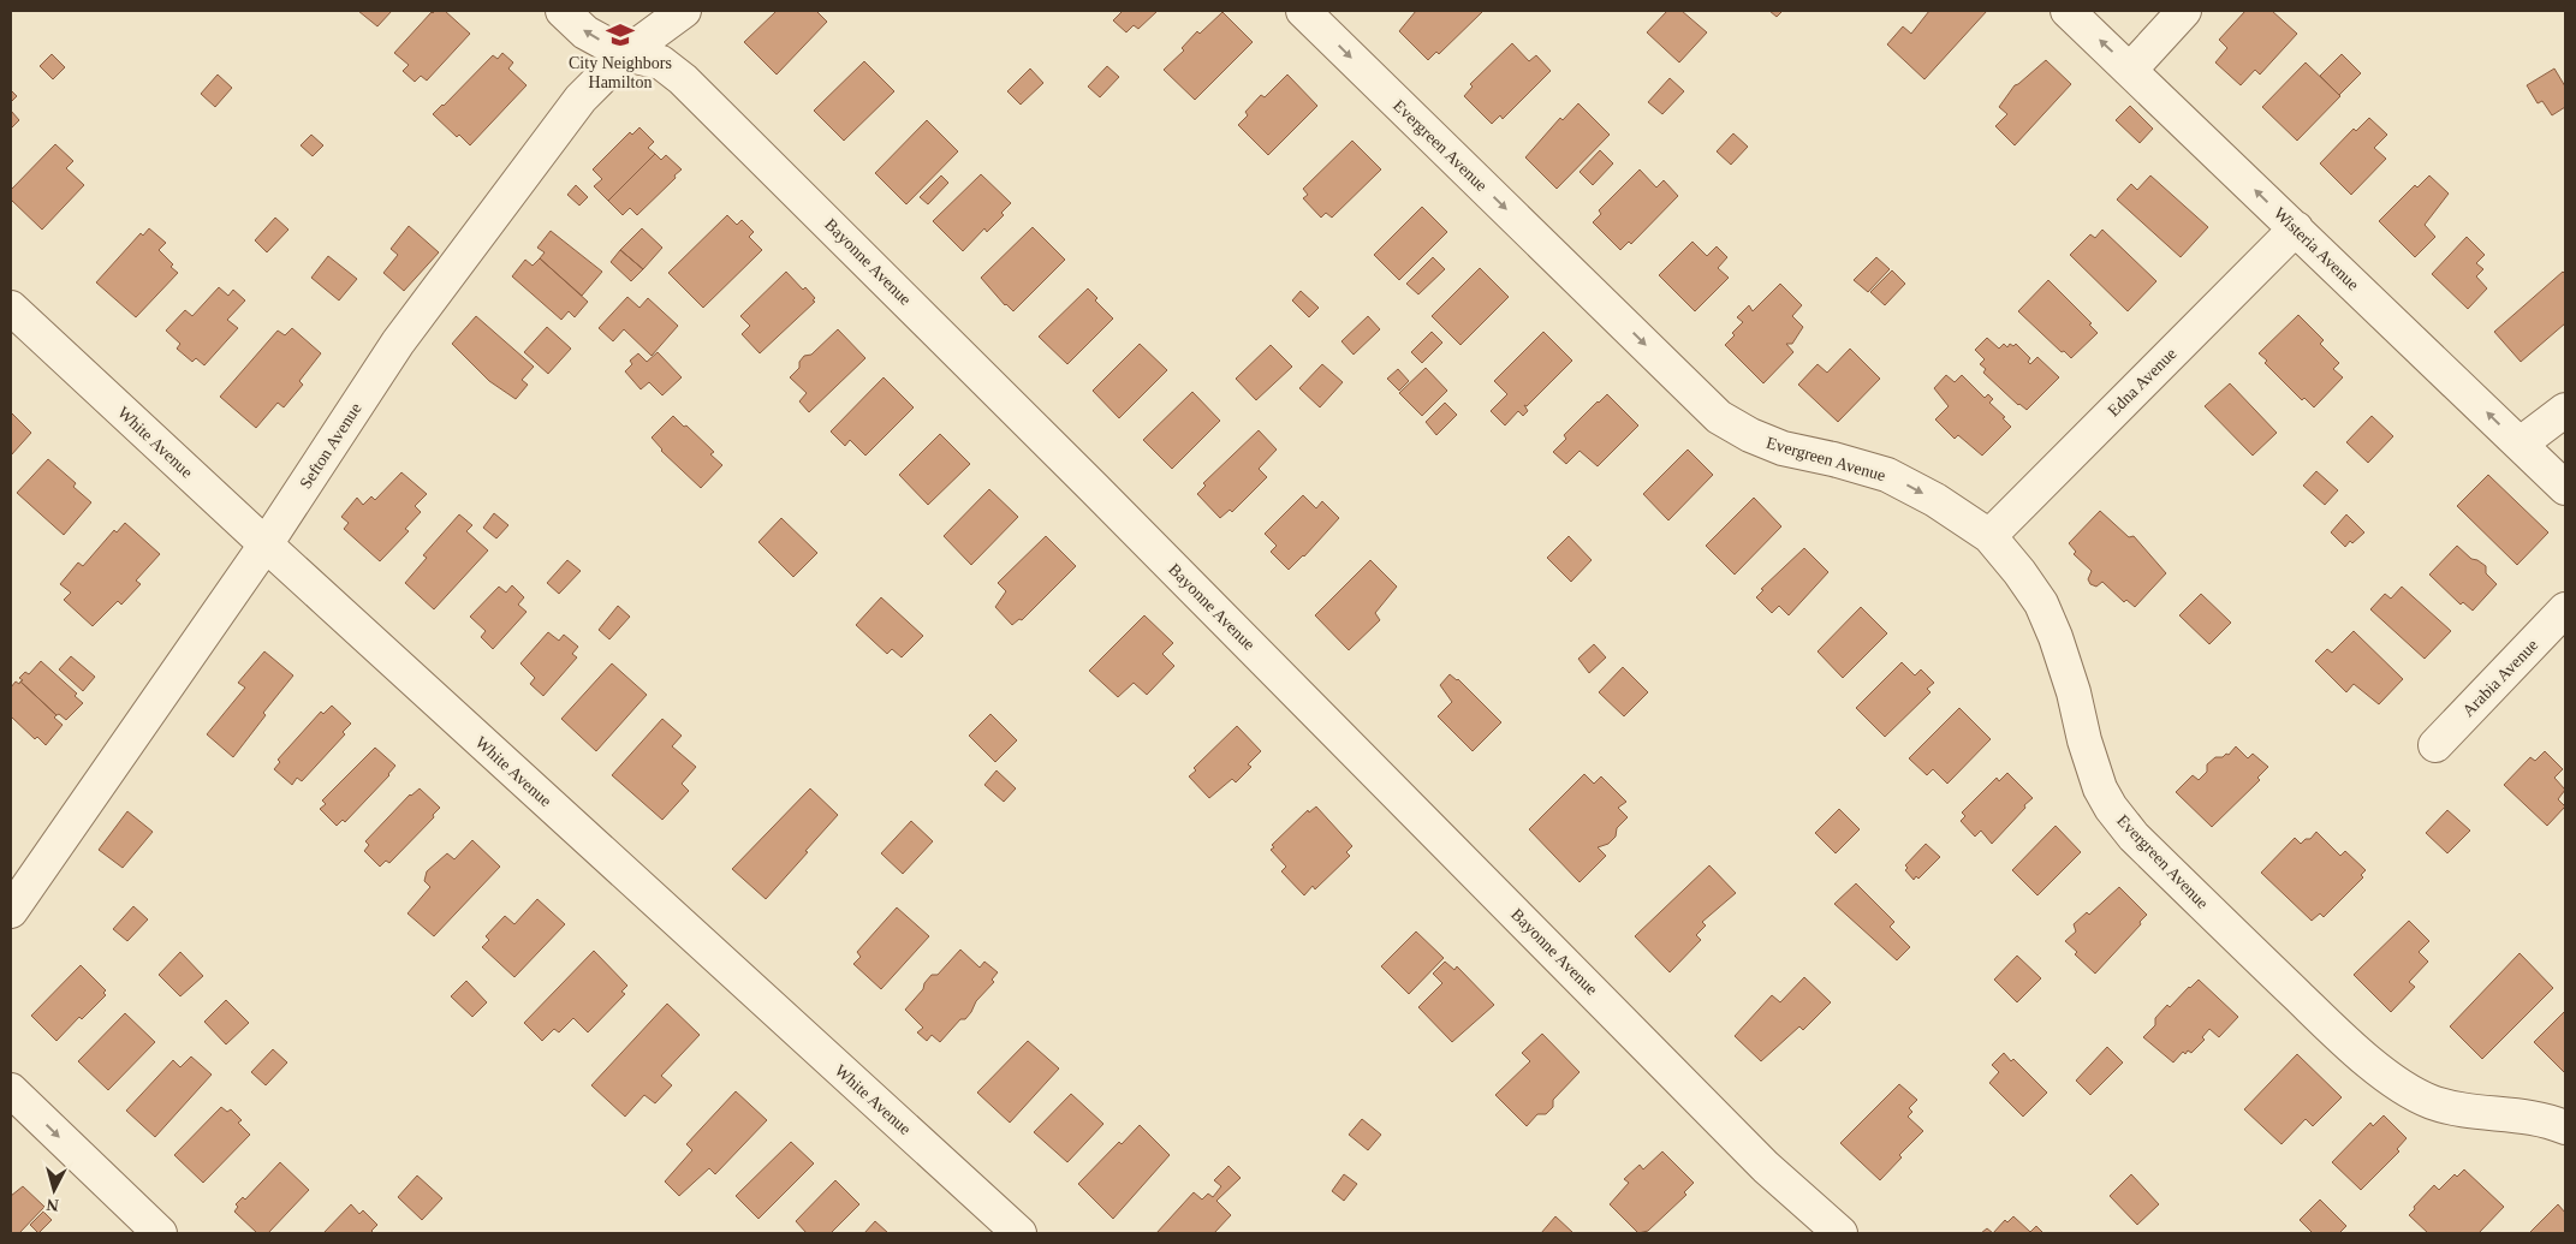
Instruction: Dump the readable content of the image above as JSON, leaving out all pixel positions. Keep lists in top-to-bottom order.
{
  "streets": {
    "street": [
      "Evergreen Avenue",
      "Wisteria Avenue",
      "Bayonne Avenue",
      "Edna Avenue",
      "White Avenue",
      "Sefton Avenue",
      "Arabia Avenue"
    ]
  },
  "crossings": [
    ["Evergreen Avenue", "Edna Avenue"],
    ["Wisteria Avenue", "Edna Avenue"],
    ["Bayonne Avenue", "Sefton Avenue"],
    ["White Avenue", "Sefton Avenue"]
  ],
  "one_way": ["Evergreen Avenue", "Wisteria Avenue"],
  "places": {
    "school or university": ["City Neighbors Hamilton"]
  },
  "north": "bottom"
}
